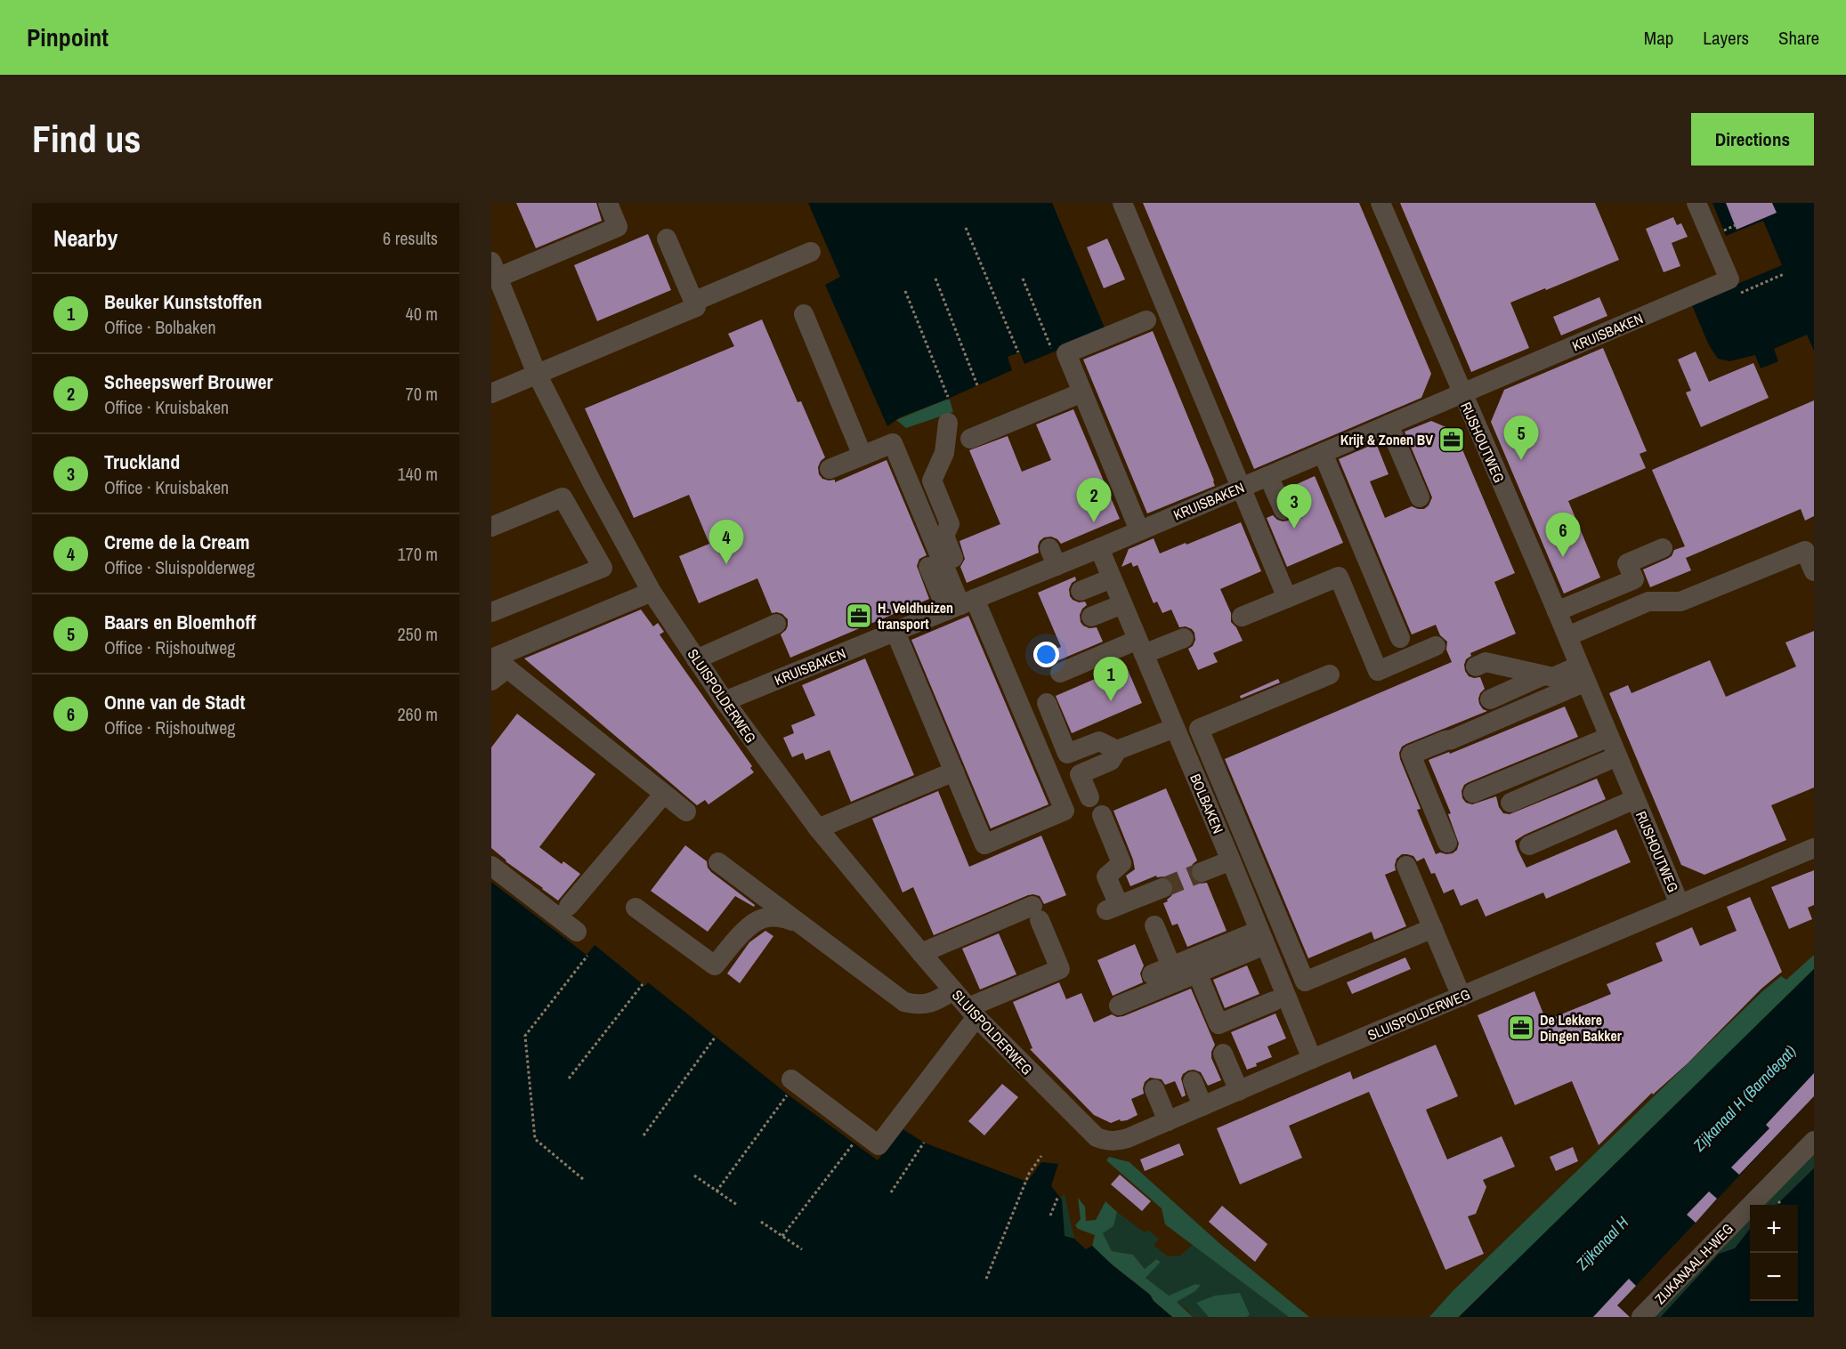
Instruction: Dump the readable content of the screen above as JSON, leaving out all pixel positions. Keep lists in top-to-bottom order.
{
  "streets": {
    "street": [
      "KRUISBAKEN",
      "RIJSHOUTWEG",
      "SLUISPOLDERWEG",
      "BOLBAKEN",
      "ZIJKANAAL H-WEG"
    ]
  },
  "crossings": [
    ["KRUISBAKEN", "RIJSHOUTWEG"],
    ["KRUISBAKEN", "SLUISPOLDERWEG"],
    ["KRUISBAKEN", "BOLBAKEN"],
    ["RIJSHOUTWEG", "SLUISPOLDERWEG"],
    ["SLUISPOLDERWEG", "BOLBAKEN"]
  ],
  "water": ["Zijkanaal H (Barndegat)", "Zijkanaal H"],
  "places": {
    "office": ["Krijt & Zonen BV", "H. Veldhuizen transport", "De Lekkere Dingen Bakker"]
  },
  "page": {
    "header": "Pinpoint",
    "nav": ["Map", "Layers", "Share"],
    "buttons": "Directions",
    "title": "Find us",
    "heading": ["Nearby", "6 results"],
    "list": [
      {
        "mark": "1",
        "name": "Beuker Kunststoffen",
        "note": "Office · Bolbaken",
        "value": "40 m"
      },
      {
        "mark": "2",
        "name": "Scheepswerf Brouwer",
        "note": "Office · Kruisbaken",
        "value": "70 m"
      },
      {
        "mark": "3",
        "name": "Truckland",
        "note": "Office · Kruisbaken",
        "value": "140 m"
      },
      {
        "mark": "4",
        "name": "Creme de la Cream",
        "note": "Office · Sluispolderweg",
        "value": "170 m"
      },
      {
        "mark": "5",
        "name": "Baars en Bloemhoff",
        "note": "Office · Rijshoutweg",
        "value": "250 m"
      },
      {
        "mark": "6",
        "name": "Onne van de Stadt",
        "note": "Office · Rijshoutweg",
        "value": "260 m"
      }
    ],
    "pins": [
      "5",
      "2",
      "3",
      "6",
      "4",
      "1"
    ],
    "map_buttons": ["+", "−"]
  }
}
